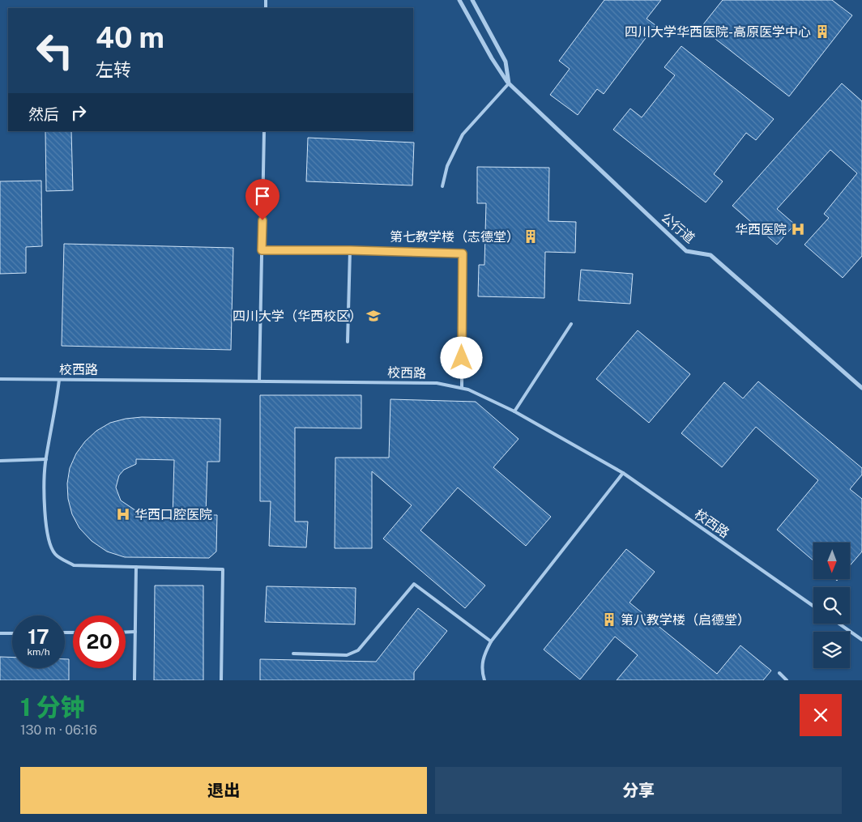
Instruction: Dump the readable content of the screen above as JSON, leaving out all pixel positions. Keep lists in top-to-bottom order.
{
  "streets": {
    "street": ["公行道"],
    "lane": ["校西路"]
  },
  "places": {
    "building": ["四川大学华西医院-高原医学中心", "第七教学楼（志德堂）", "第八教学楼（启德堂）"],
    "hospital": ["华西医院", "华西口腔医院"],
    "school or university": ["四川大学（华西校区）"]
  },
  "north": "bottom",
  "page": {
    "turn": ["40 m", "左转"],
    "then": "然后",
    "speed": "17 km/h",
    "limit": "20",
    "heading": ["1 分钟", "130 m · 06:16"],
    "buttons": ["退出", "分享"]
  }
}
